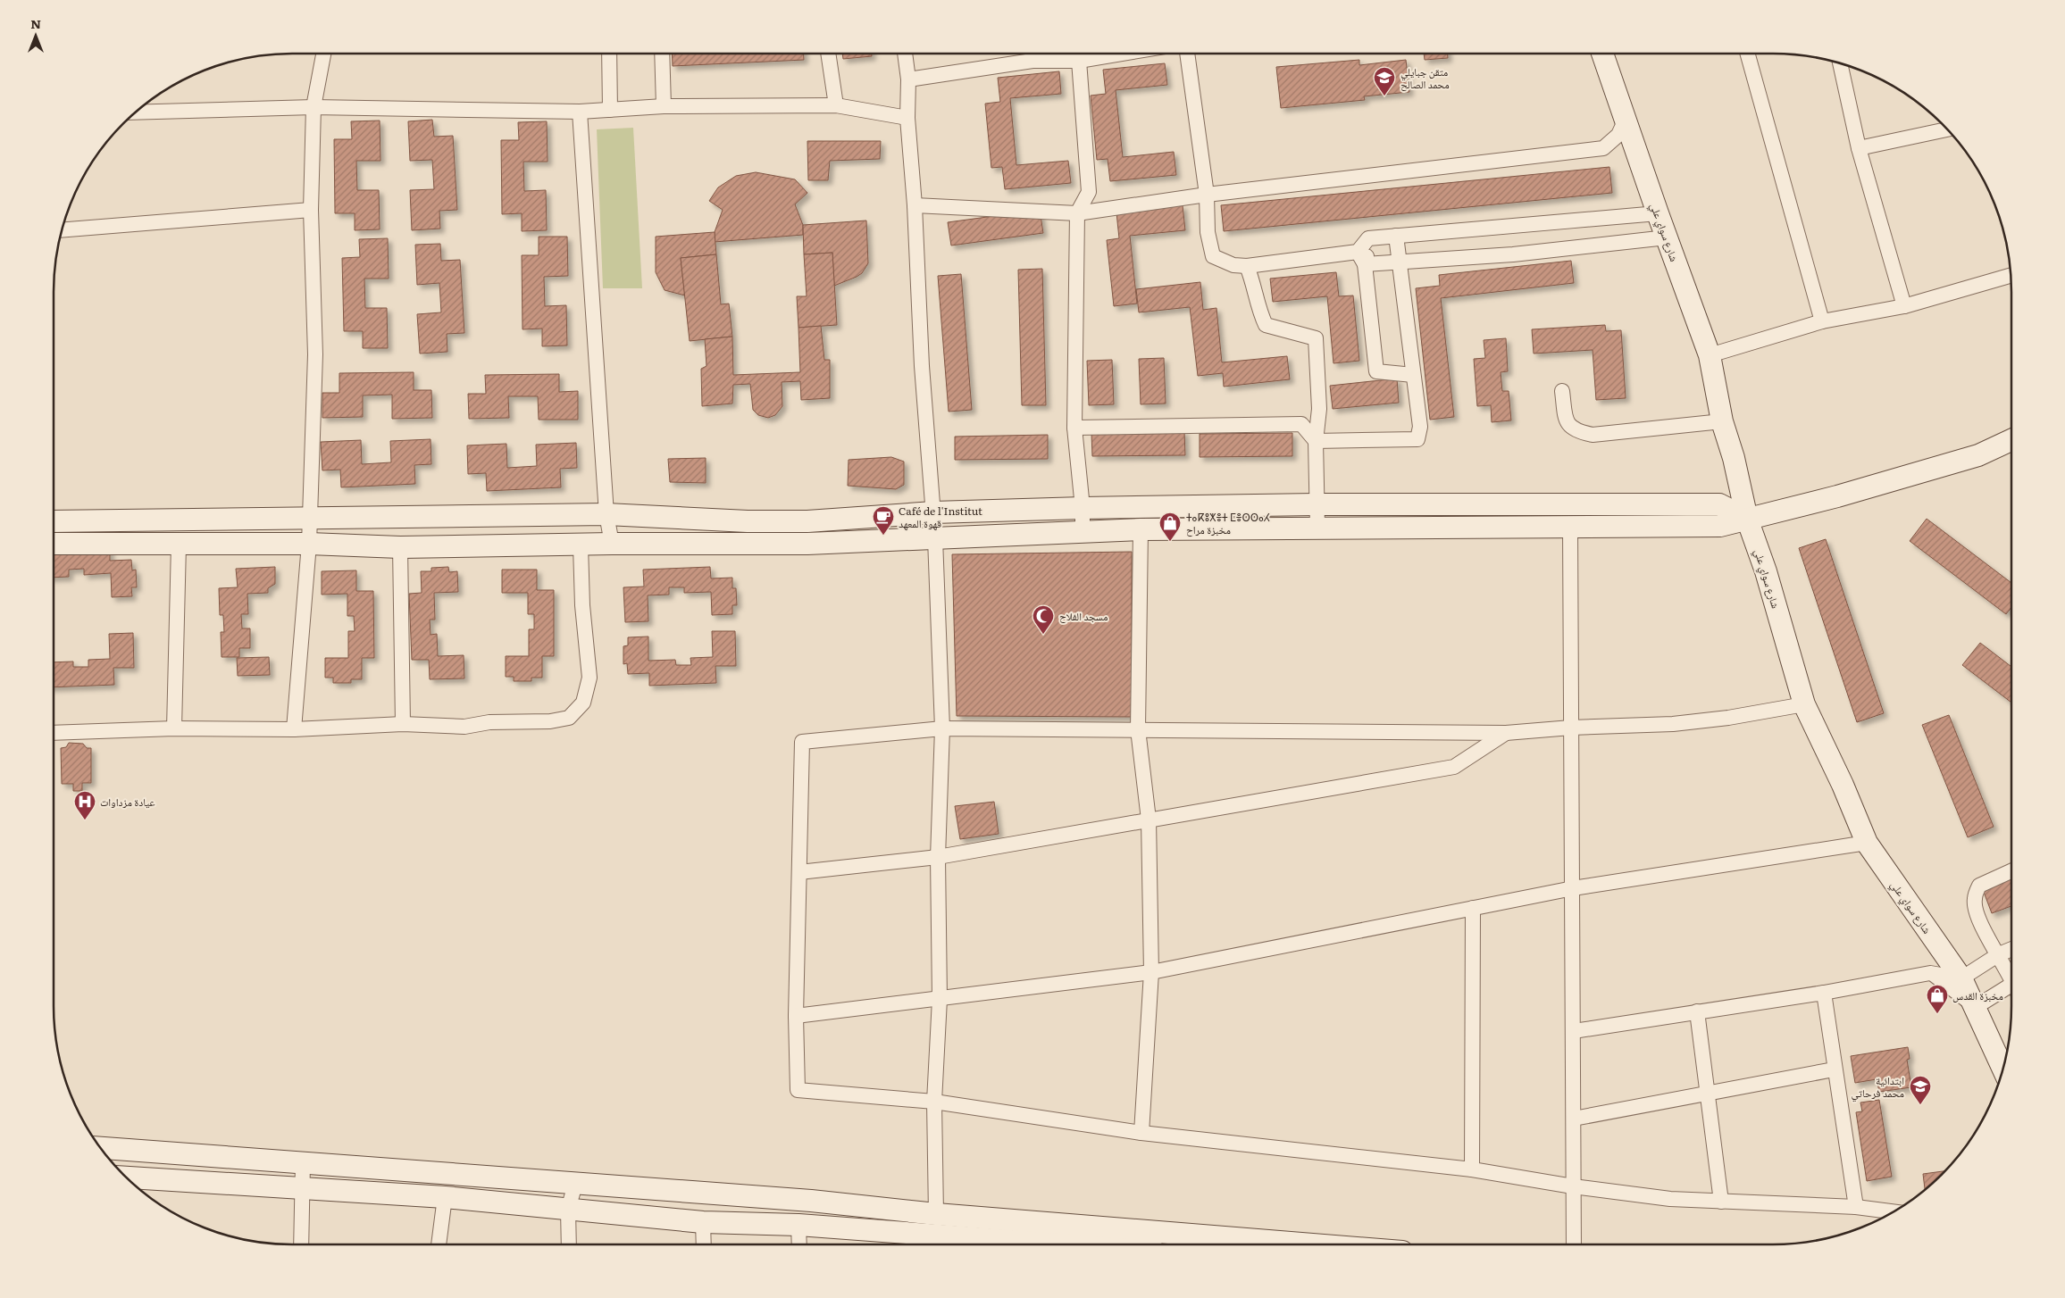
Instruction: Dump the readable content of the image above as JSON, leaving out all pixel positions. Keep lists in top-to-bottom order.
{
  "streets": {
    "street": ["شارع سواي علي"]
  },
  "places": {
    "school or university": ["متقن جبايلي محمد الصالح", "ابتدائية محمد فرحاتي"],
    "cafe": ["Café de l'Institut قهوة المعهد"],
    "shop": ["ⵜⴰⴽⵓⵅⴻⵜ ⵎⴻⵔⵔⴰⵃ مخبزة مراح", "مخبزة القدس"],
    "mosque": ["مسجد الفلاح"],
    "hospital": ["عيادة مزداوات"]
  },
  "north": "top"
}
